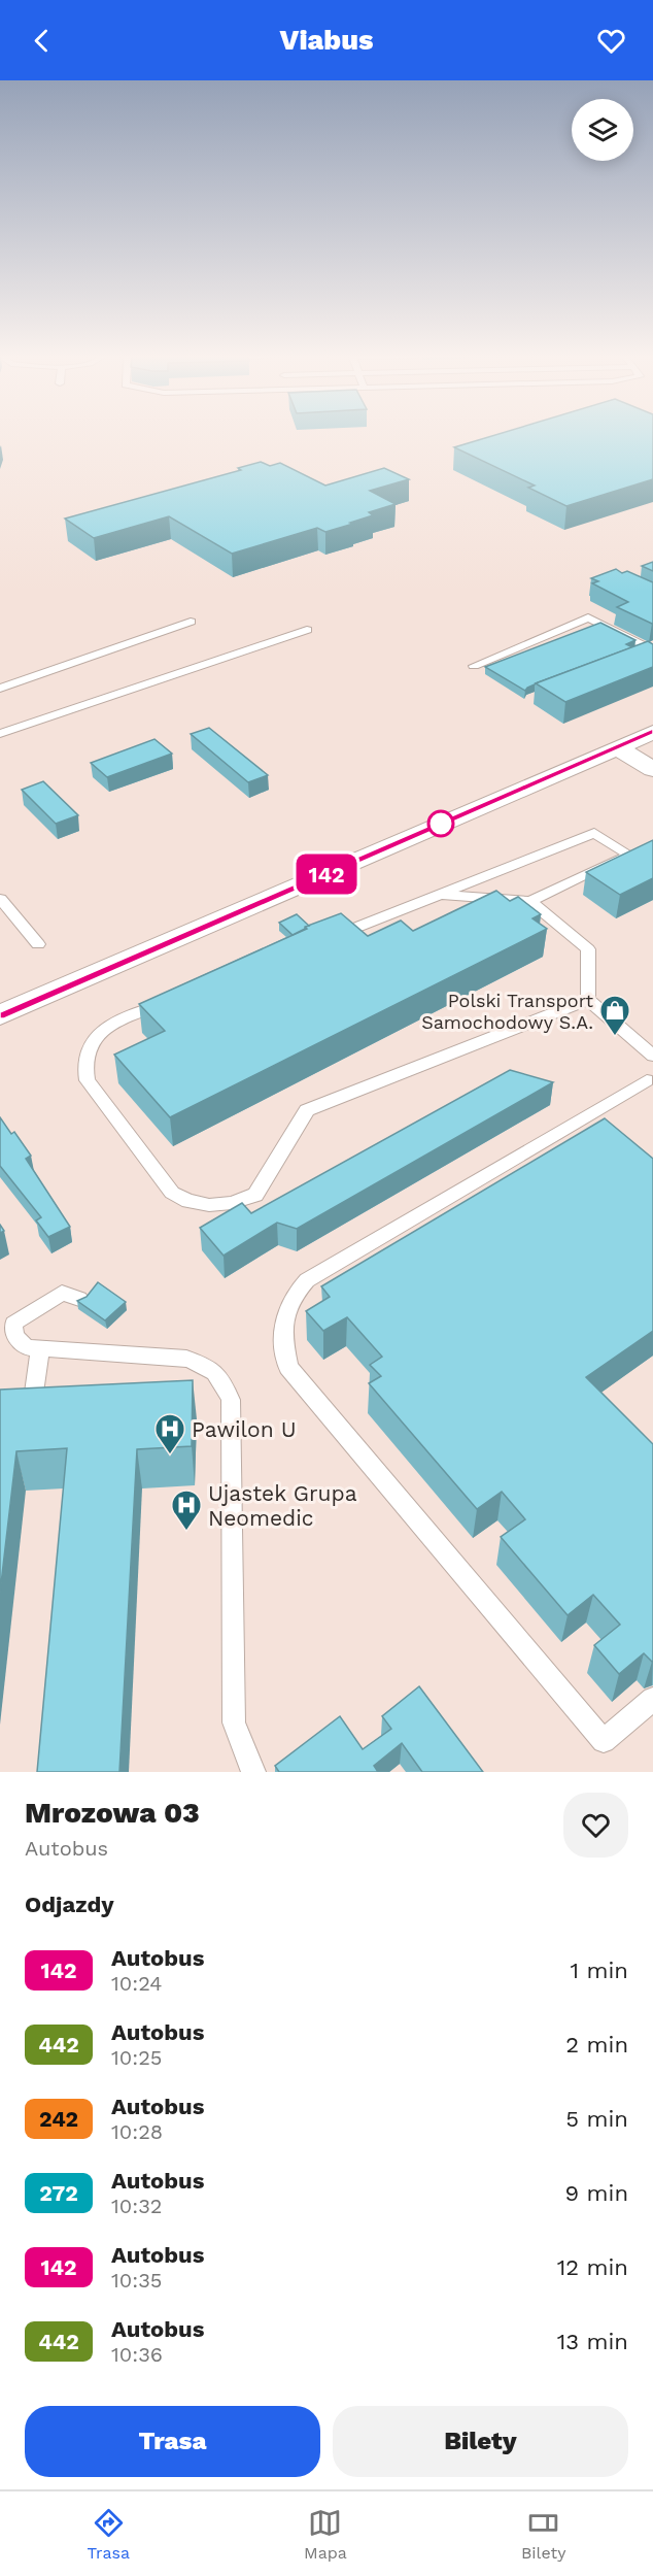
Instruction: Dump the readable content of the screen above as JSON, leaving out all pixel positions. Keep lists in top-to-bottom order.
{
  "places": {
    "shop": ["Polski Transport Samochodowy S.A."],
    "hospital": ["Pawilon U", "Ujastek Grupa Neomedic"]
  },
  "lines": ["bus line 142"],
  "page": {
    "header": "Viabus",
    "on_map": "142",
    "heading": [
      ["Mrozowa 03", "Autobus"],
      "Odjazdy"
    ],
    "list": [
      {
        "mark": "142",
        "name": "Autobus",
        "note": "10:24",
        "value": "1 min"
      },
      {
        "mark": "442",
        "name": "Autobus",
        "note": "10:25",
        "value": "2 min"
      },
      {
        "mark": "242",
        "name": "Autobus",
        "note": "10:28",
        "value": "5 min"
      },
      {
        "mark": "272",
        "name": "Autobus",
        "note": "10:32",
        "value": "9 min"
      },
      {
        "mark": "142",
        "name": "Autobus",
        "note": "10:35",
        "value": "12 min"
      },
      {
        "mark": "442",
        "name": "Autobus",
        "note": "10:36",
        "value": "13 min"
      }
    ],
    "buttons": ["Trasa", "Bilety"],
    "tabs": ["Trasa", "Mapa", "Bilety"]
  }
}
